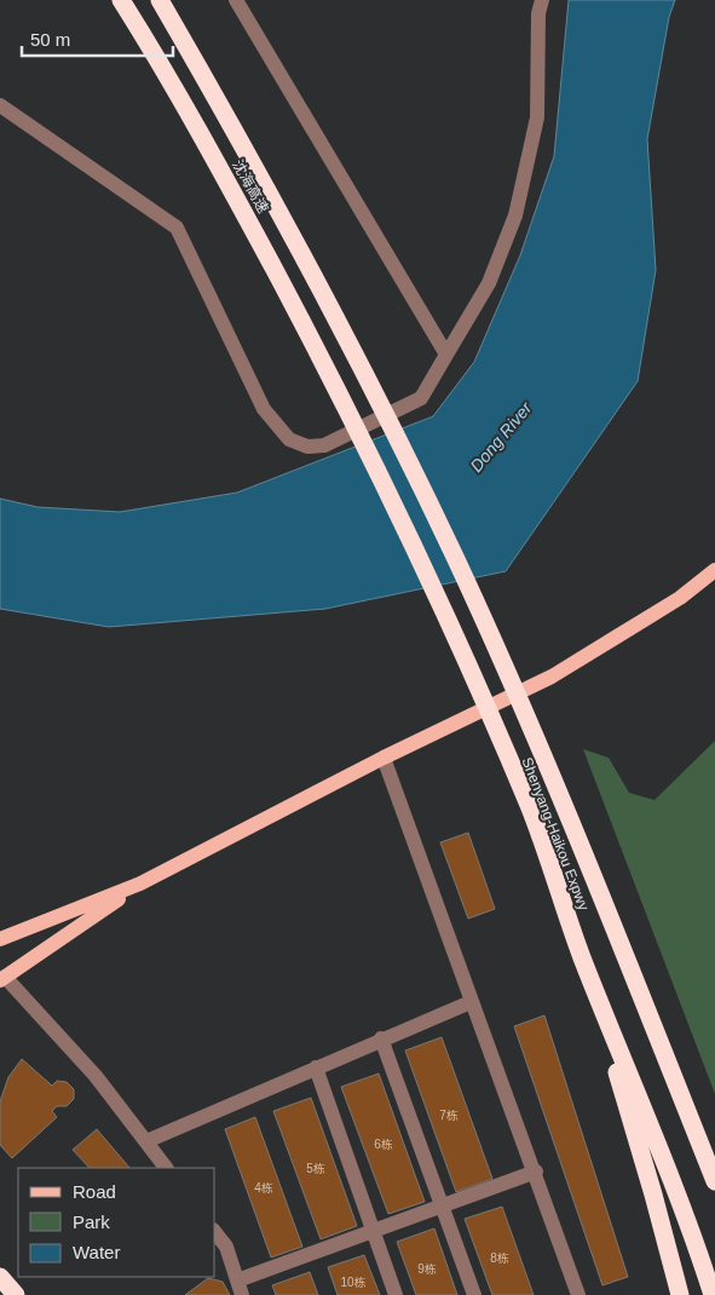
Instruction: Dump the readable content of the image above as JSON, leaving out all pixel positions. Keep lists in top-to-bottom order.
{
  "streets": {
    "highway": ["沈海高速", "Shenyang-Haikou Expwy"]
  },
  "crossings": [
    ["沈海高速", "Shenyang-Haikou Expwy"]
  ],
  "water": ["Dong River"],
  "house_numbers": [
    "7栋",
    "6栋",
    "5栋",
    "4栋",
    "8栋",
    "9栋",
    "10栋"
  ],
  "legend": ["Road", "Park", "Water"],
  "scale_bar": "50 m"
}
